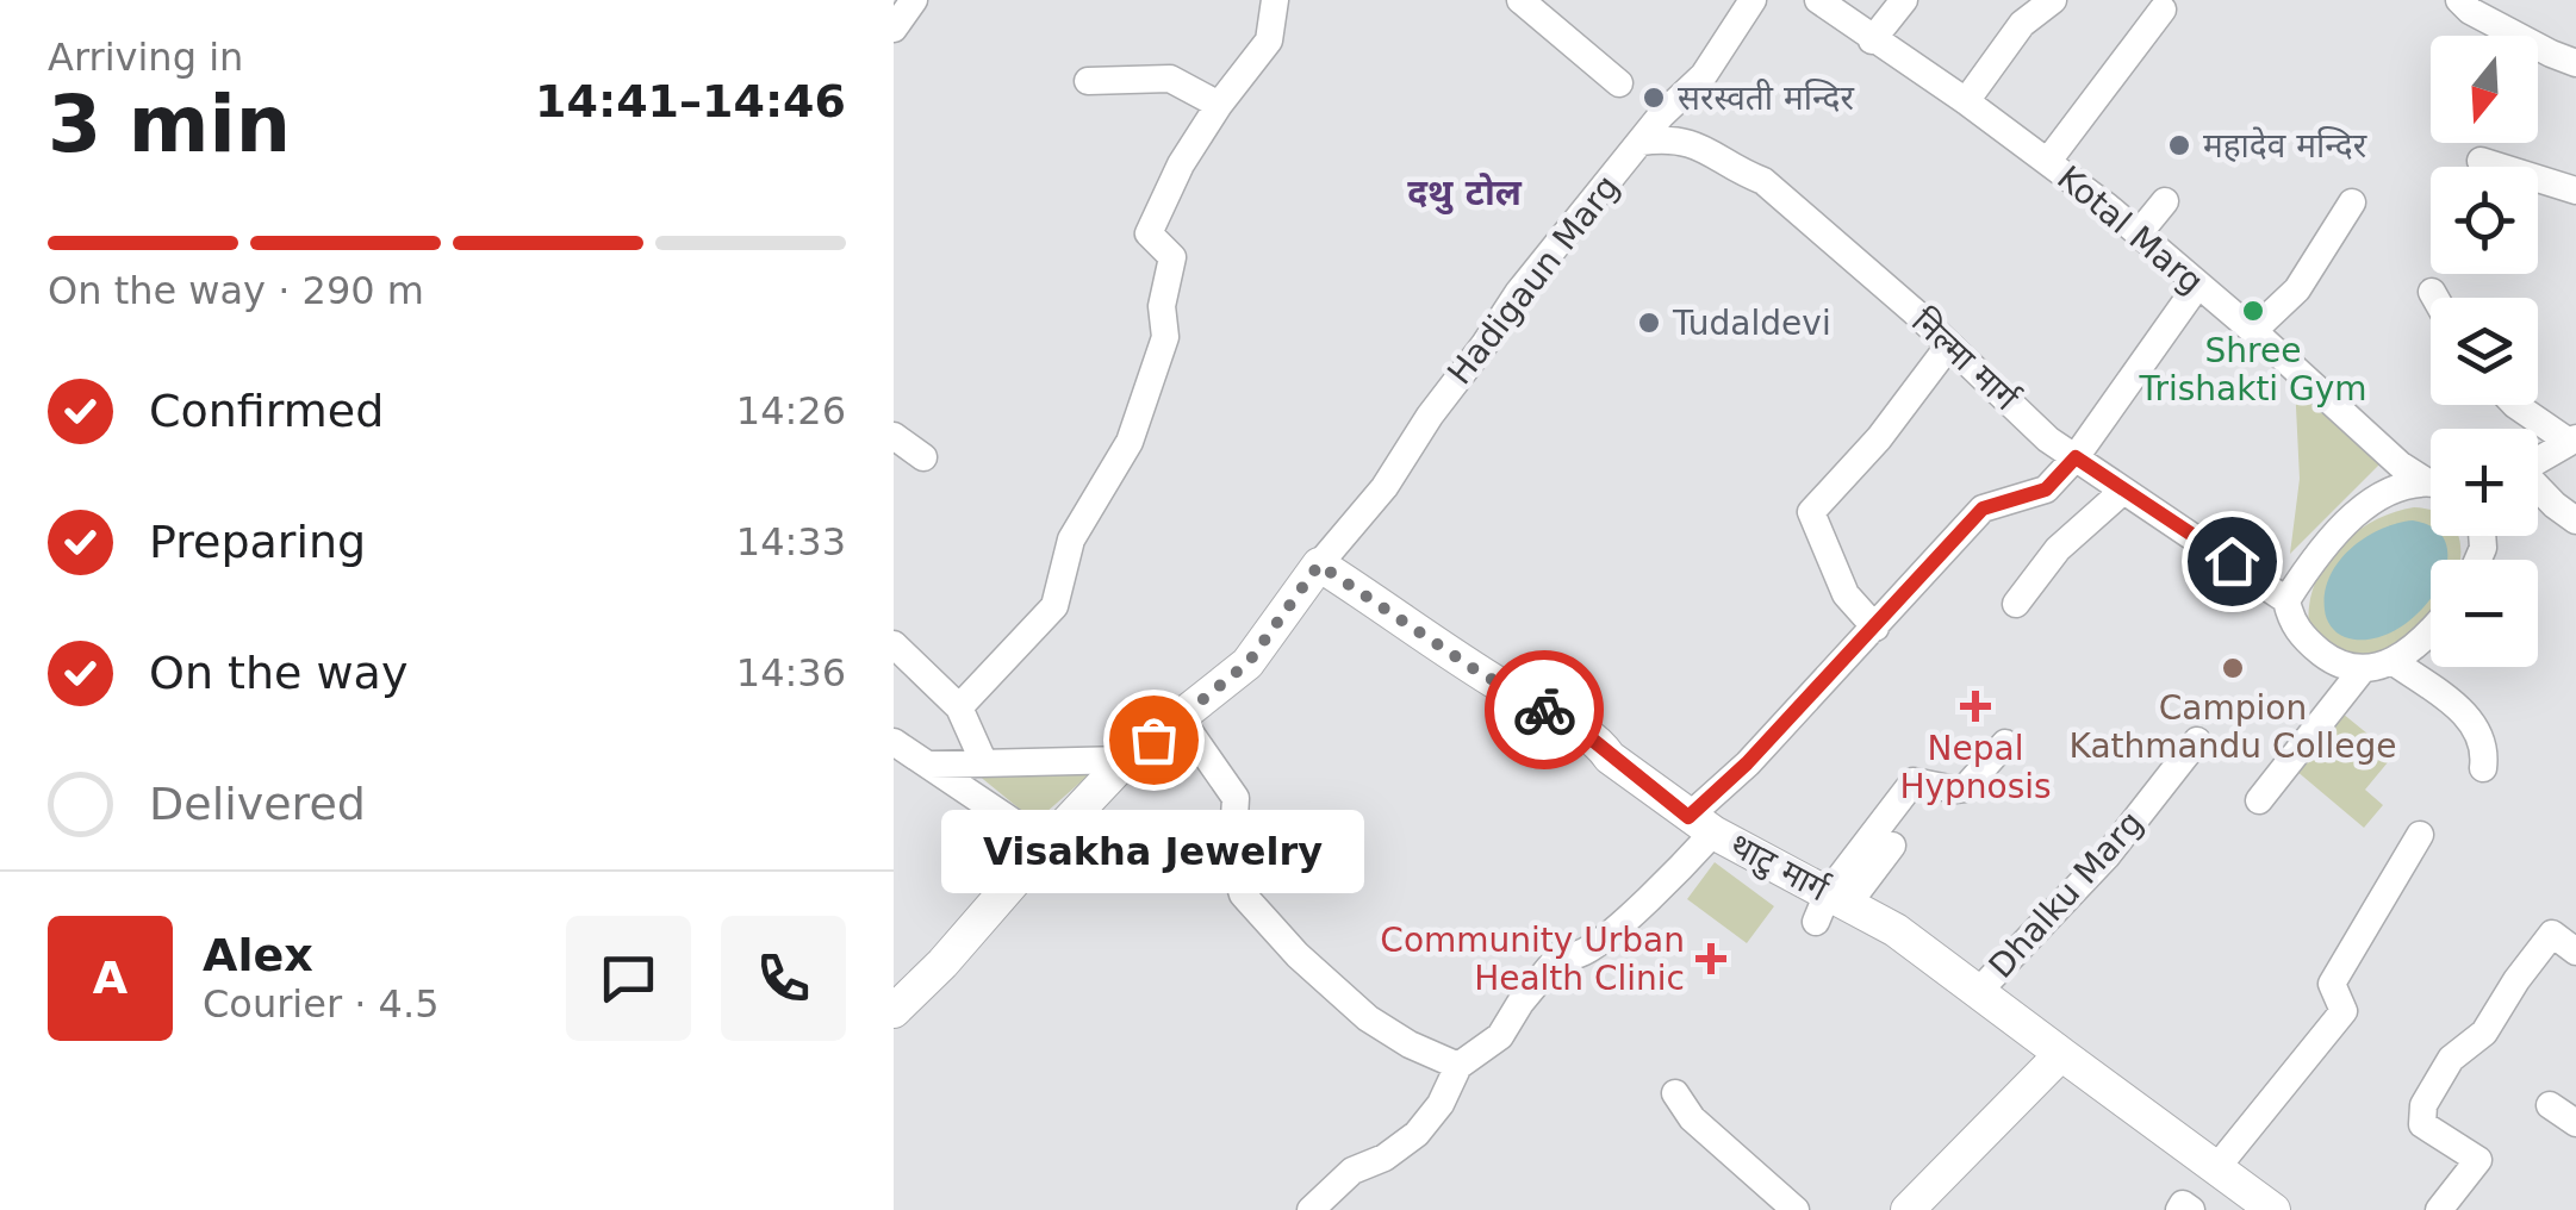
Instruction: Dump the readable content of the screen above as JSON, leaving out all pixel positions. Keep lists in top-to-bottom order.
{
  "streets": {
    "main road": ["थाटु मार्ग"],
    "street": [
      "Kotal Marg",
      "Hadigaun Marg",
      "निल्मा मार्ग",
      "Dhalku Marg"
    ]
  },
  "crossings": [
    ["Hadigaun Marg", "निल्मा मार्ग"],
    ["Hadigaun Marg", "थाटु मार्ग"],
    ["थाटु मार्ग", "Dhalku Marg"]
  ],
  "districts": ["दथु टोल"],
  "places": {
    "other": [
      "सरस्वती मन्दिर",
      "महादेव मन्दिर",
      "Shree Trishakti Gym",
      "Tudaldevi",
      "Campion Kathmandu College",
      "Visakha Jewelry"
    ],
    "health": ["Nepal Hypnosis", "Community Urban Health Clinic"]
  },
  "north": "bottom",
  "page": {
    "heading": ["3 min", "Arriving in", "14:41–14:46"],
    "panel": ["Alex", "Courier · 4.5"],
    "map_buttons": ["+", "−"],
    "bar": "On the way · 290 m",
    "list": [
      ["Confirmed", "14:26"],
      ["Preparing", "14:33"],
      ["On the way", "14:36"],
      "Delivered"
    ],
    "bubble": "Visakha Jewelry",
    "round": "A"
  }
}
